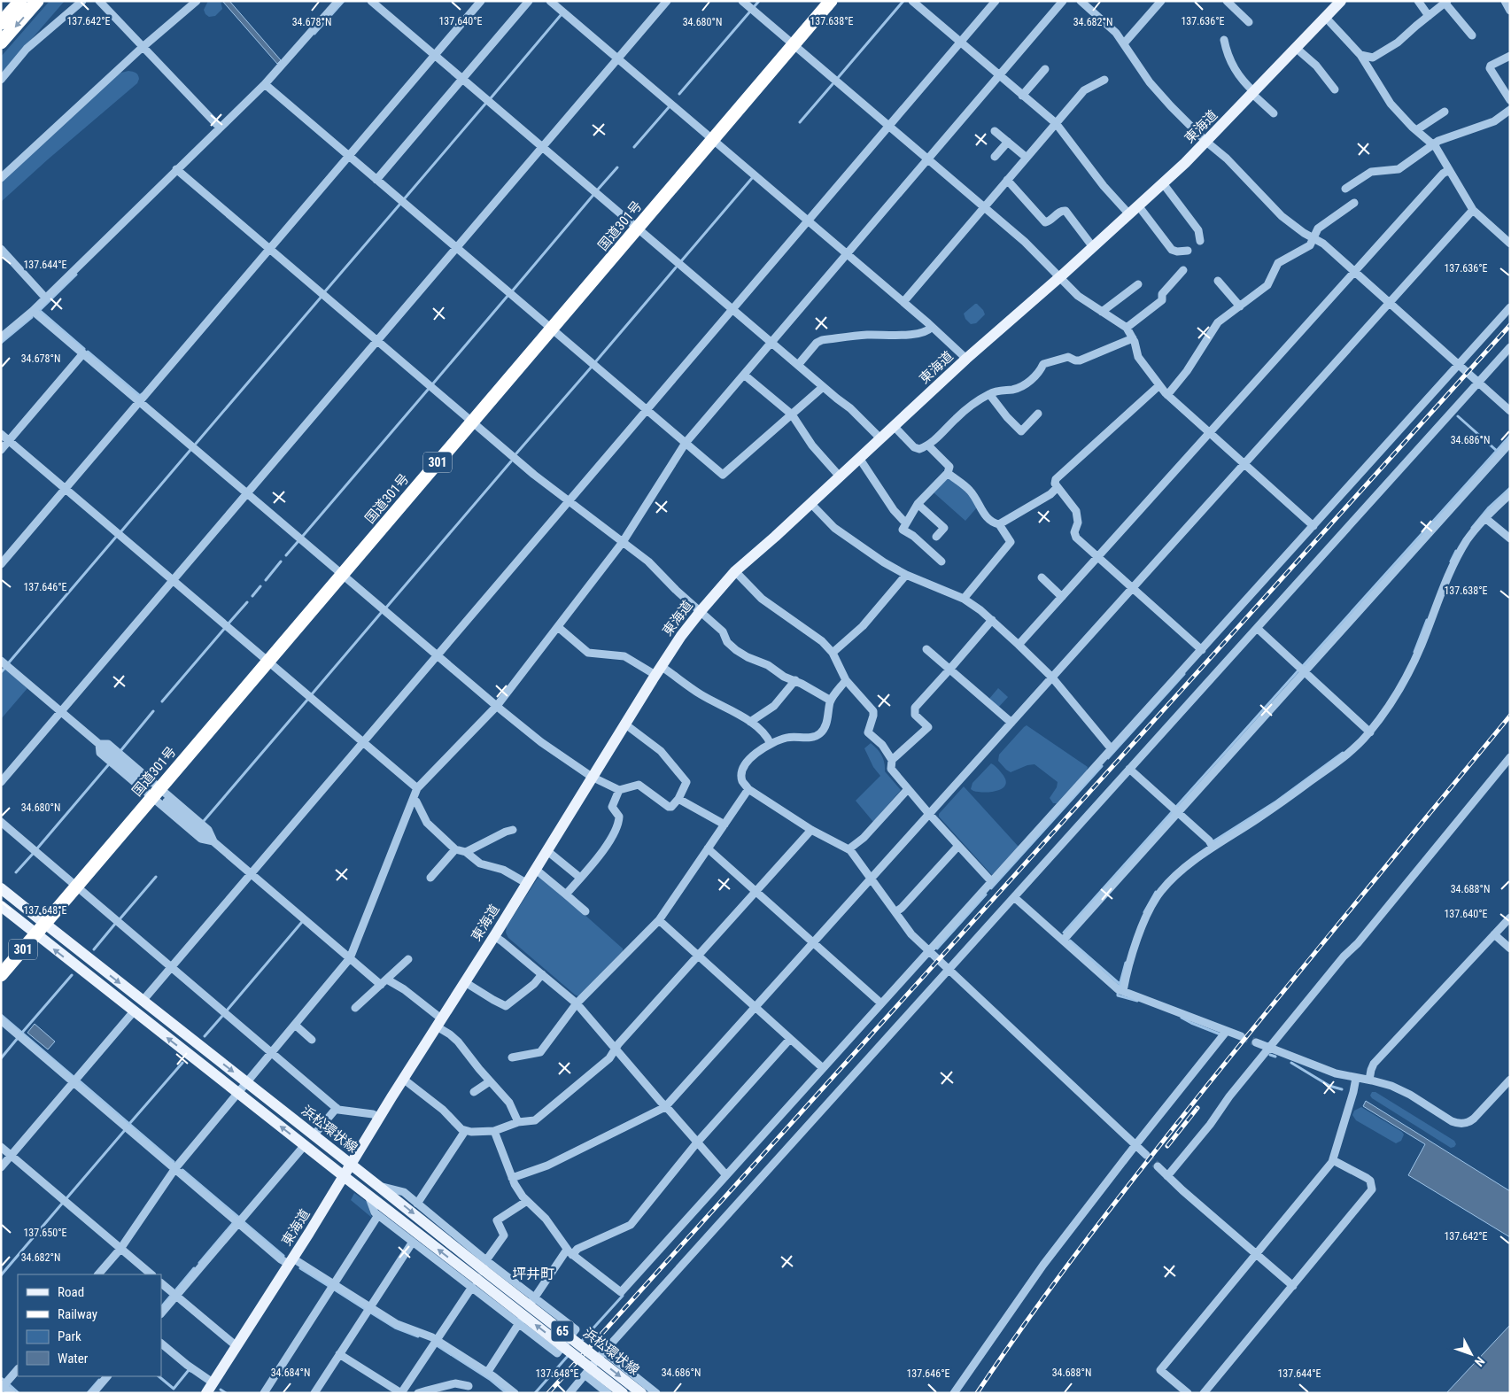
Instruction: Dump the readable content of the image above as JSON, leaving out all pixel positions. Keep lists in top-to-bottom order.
{
  "streets": {
    "highway": ["国道301号", "301"],
    "main road": ["東海道", "浜松環状線", "65"]
  },
  "crossings": [
    ["東海道", "浜松環状線"],
    ["国道301号", "浜松環状線"]
  ],
  "districts": ["坪井町"],
  "legend": [
    "Road",
    "Railway",
    "Park",
    "Water"
  ],
  "north": "bottom right",
  "coordinates": [
    "137.642°E",
    "137.640°E",
    "137.638°E",
    "137.636°E",
    "34.680°N",
    "34.678°N",
    "34.682°N",
    "137.644°E",
    "34.686°N",
    "137.646°E",
    "34.688°N",
    "137.648°E",
    "137.650°E",
    "34.684°N"
  ]
}
